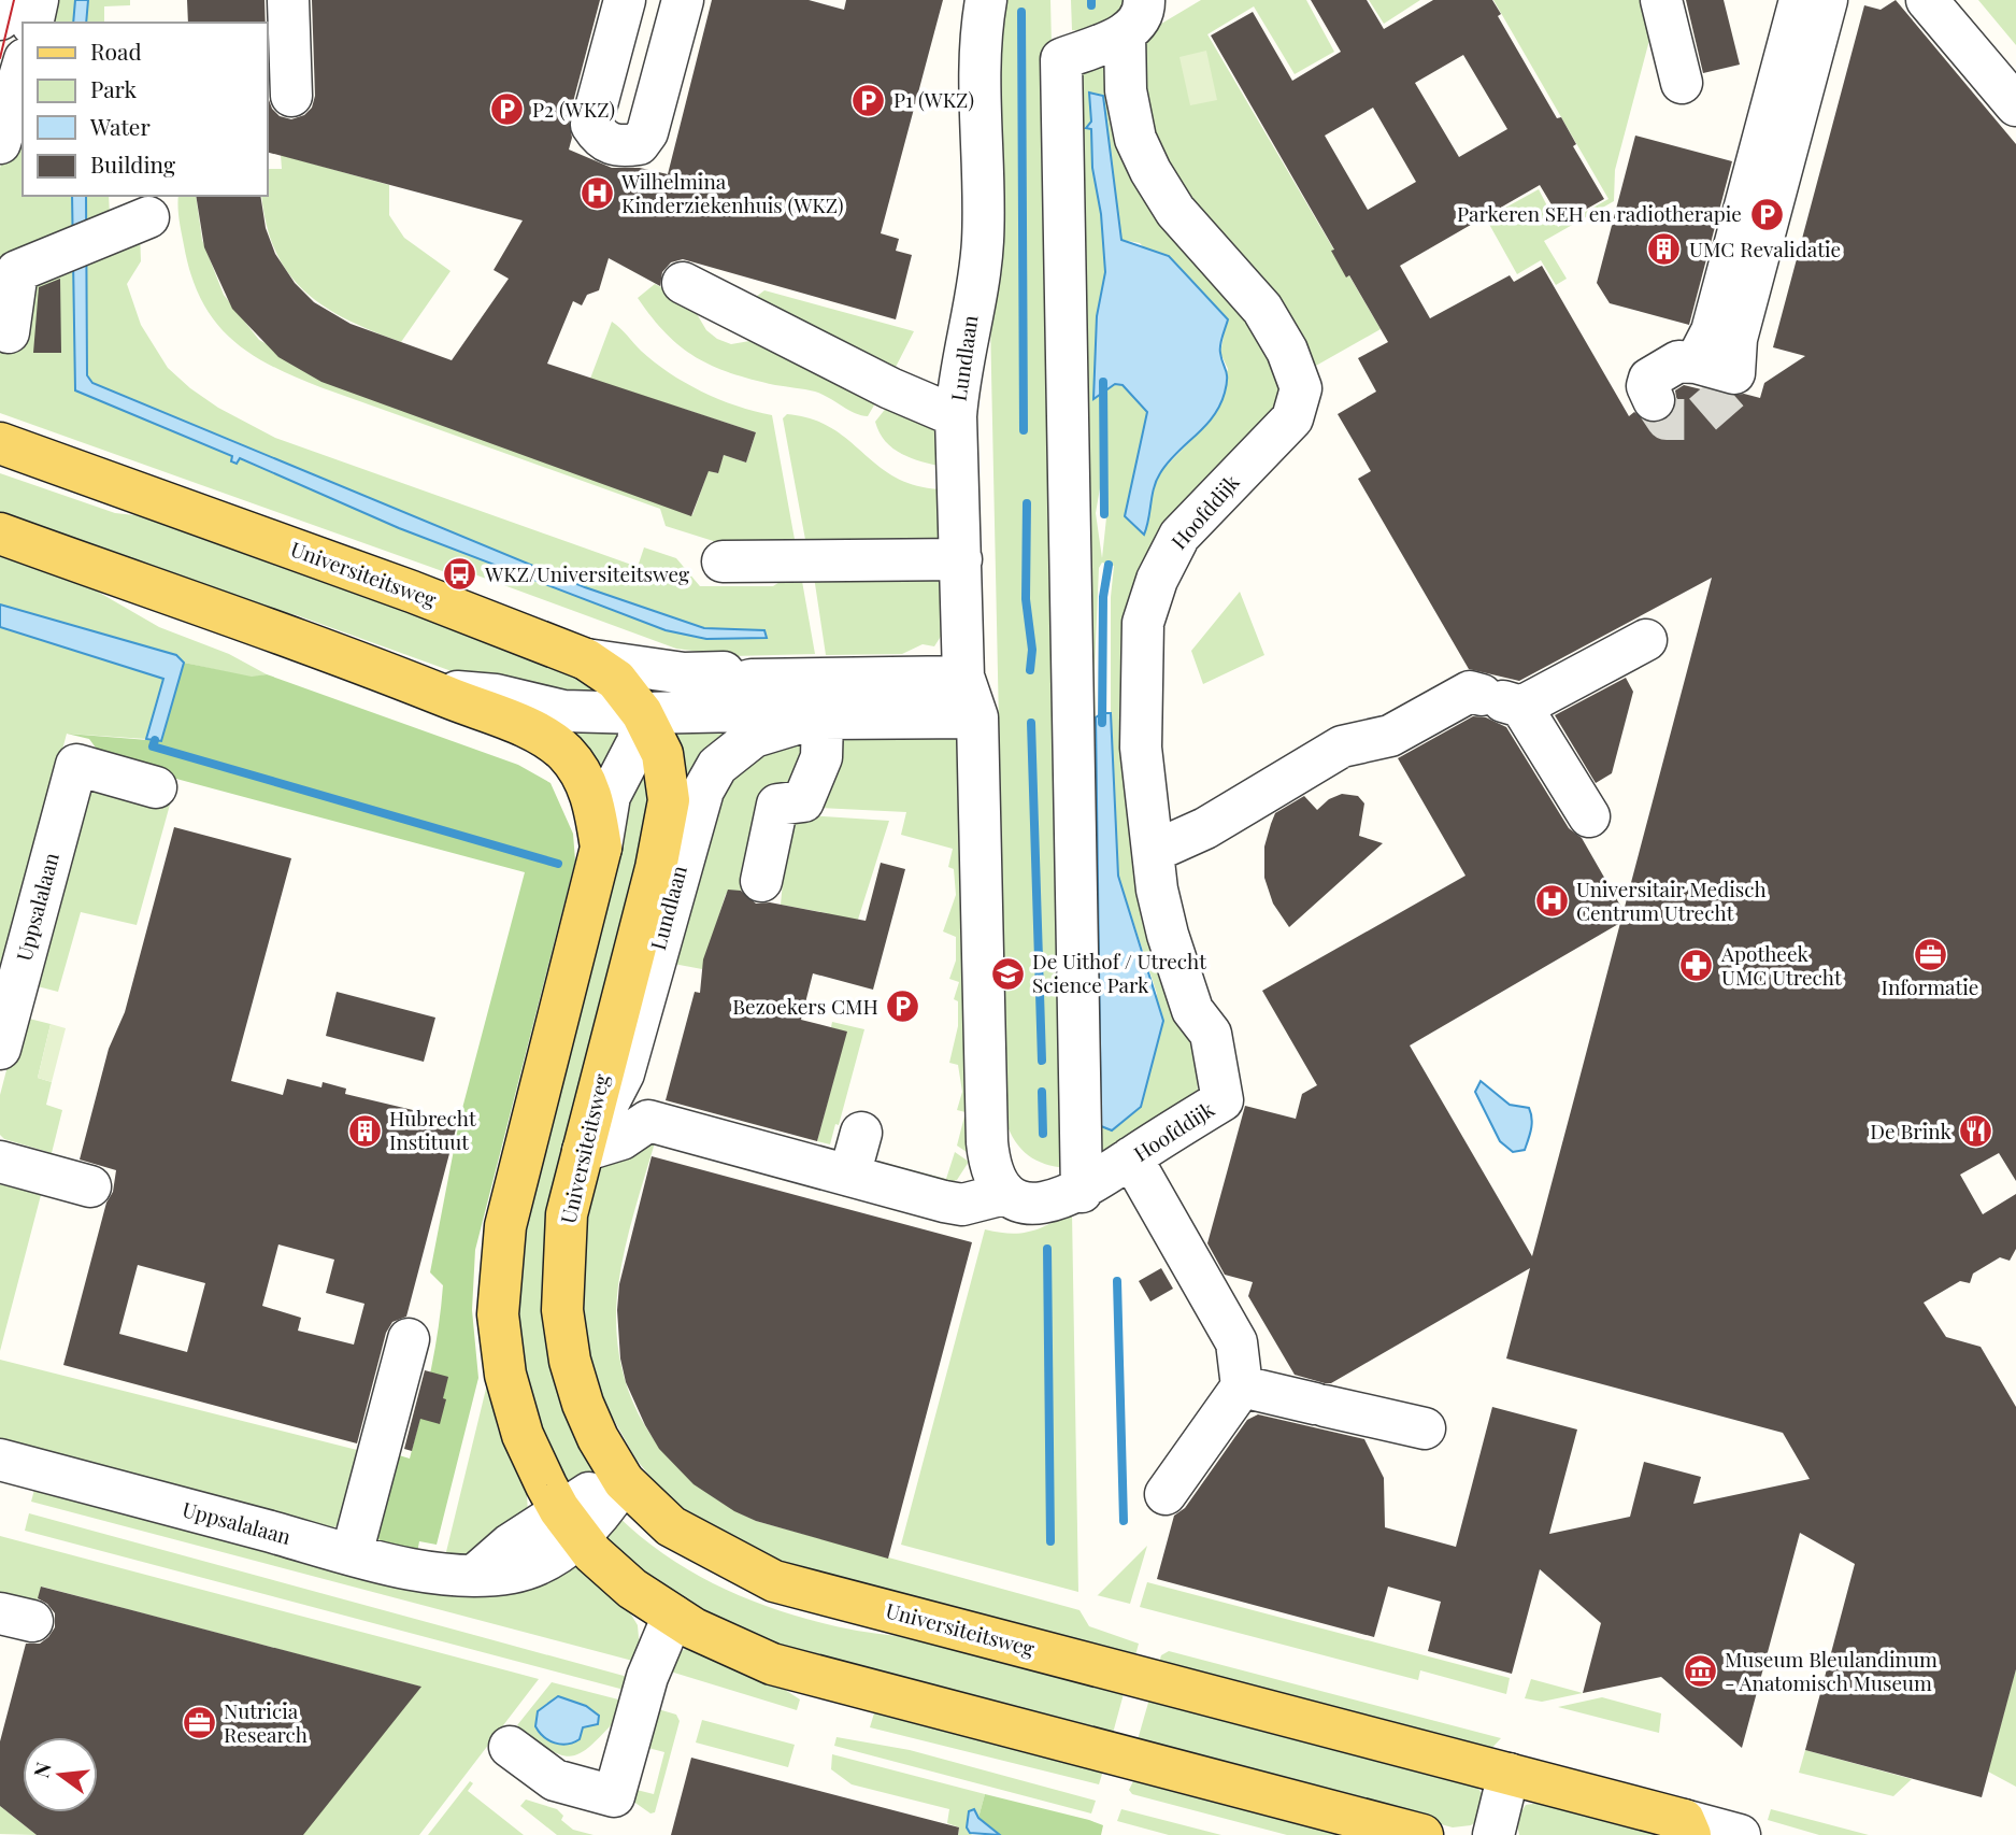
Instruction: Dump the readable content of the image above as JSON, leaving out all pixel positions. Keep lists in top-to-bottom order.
{
  "streets": {
    "main road": ["Universiteitsweg"],
    "street": ["Lundlaan", "Hoofddijk", "Uppsalalaan"]
  },
  "crossings": [
    ["Lundlaan", "Universiteitsweg"],
    ["Universiteitsweg", "Uppsalalaan"]
  ],
  "places": {
    "parking": [
      "P1 (WKZ)",
      "P2 (WKZ)",
      "Parkeren SEH en radiotherapie",
      "Bezoekers CMH"
    ],
    "hospital": ["Wilhelmina Kinderziekenhuis (WKZ)", "Universitair Medisch Centrum Utrecht"],
    "building": ["UMC Revalidatie", "Hubrecht Instituut"],
    "bus stop": ["WKZ/Universiteitsweg"],
    "office": ["Informatie", "Nutricia Research"],
    "pharmacy": ["Apotheek UMC Utrecht"],
    "school or university": ["De Uithof / Utrecht Science Park"],
    "restaurant": ["De Brink"],
    "museum": ["Museum Bleulandinum - Anatomisch Museum"]
  },
  "legend": [
    "Road",
    "Park",
    "Water",
    "Building"
  ],
  "north": "left"
}
